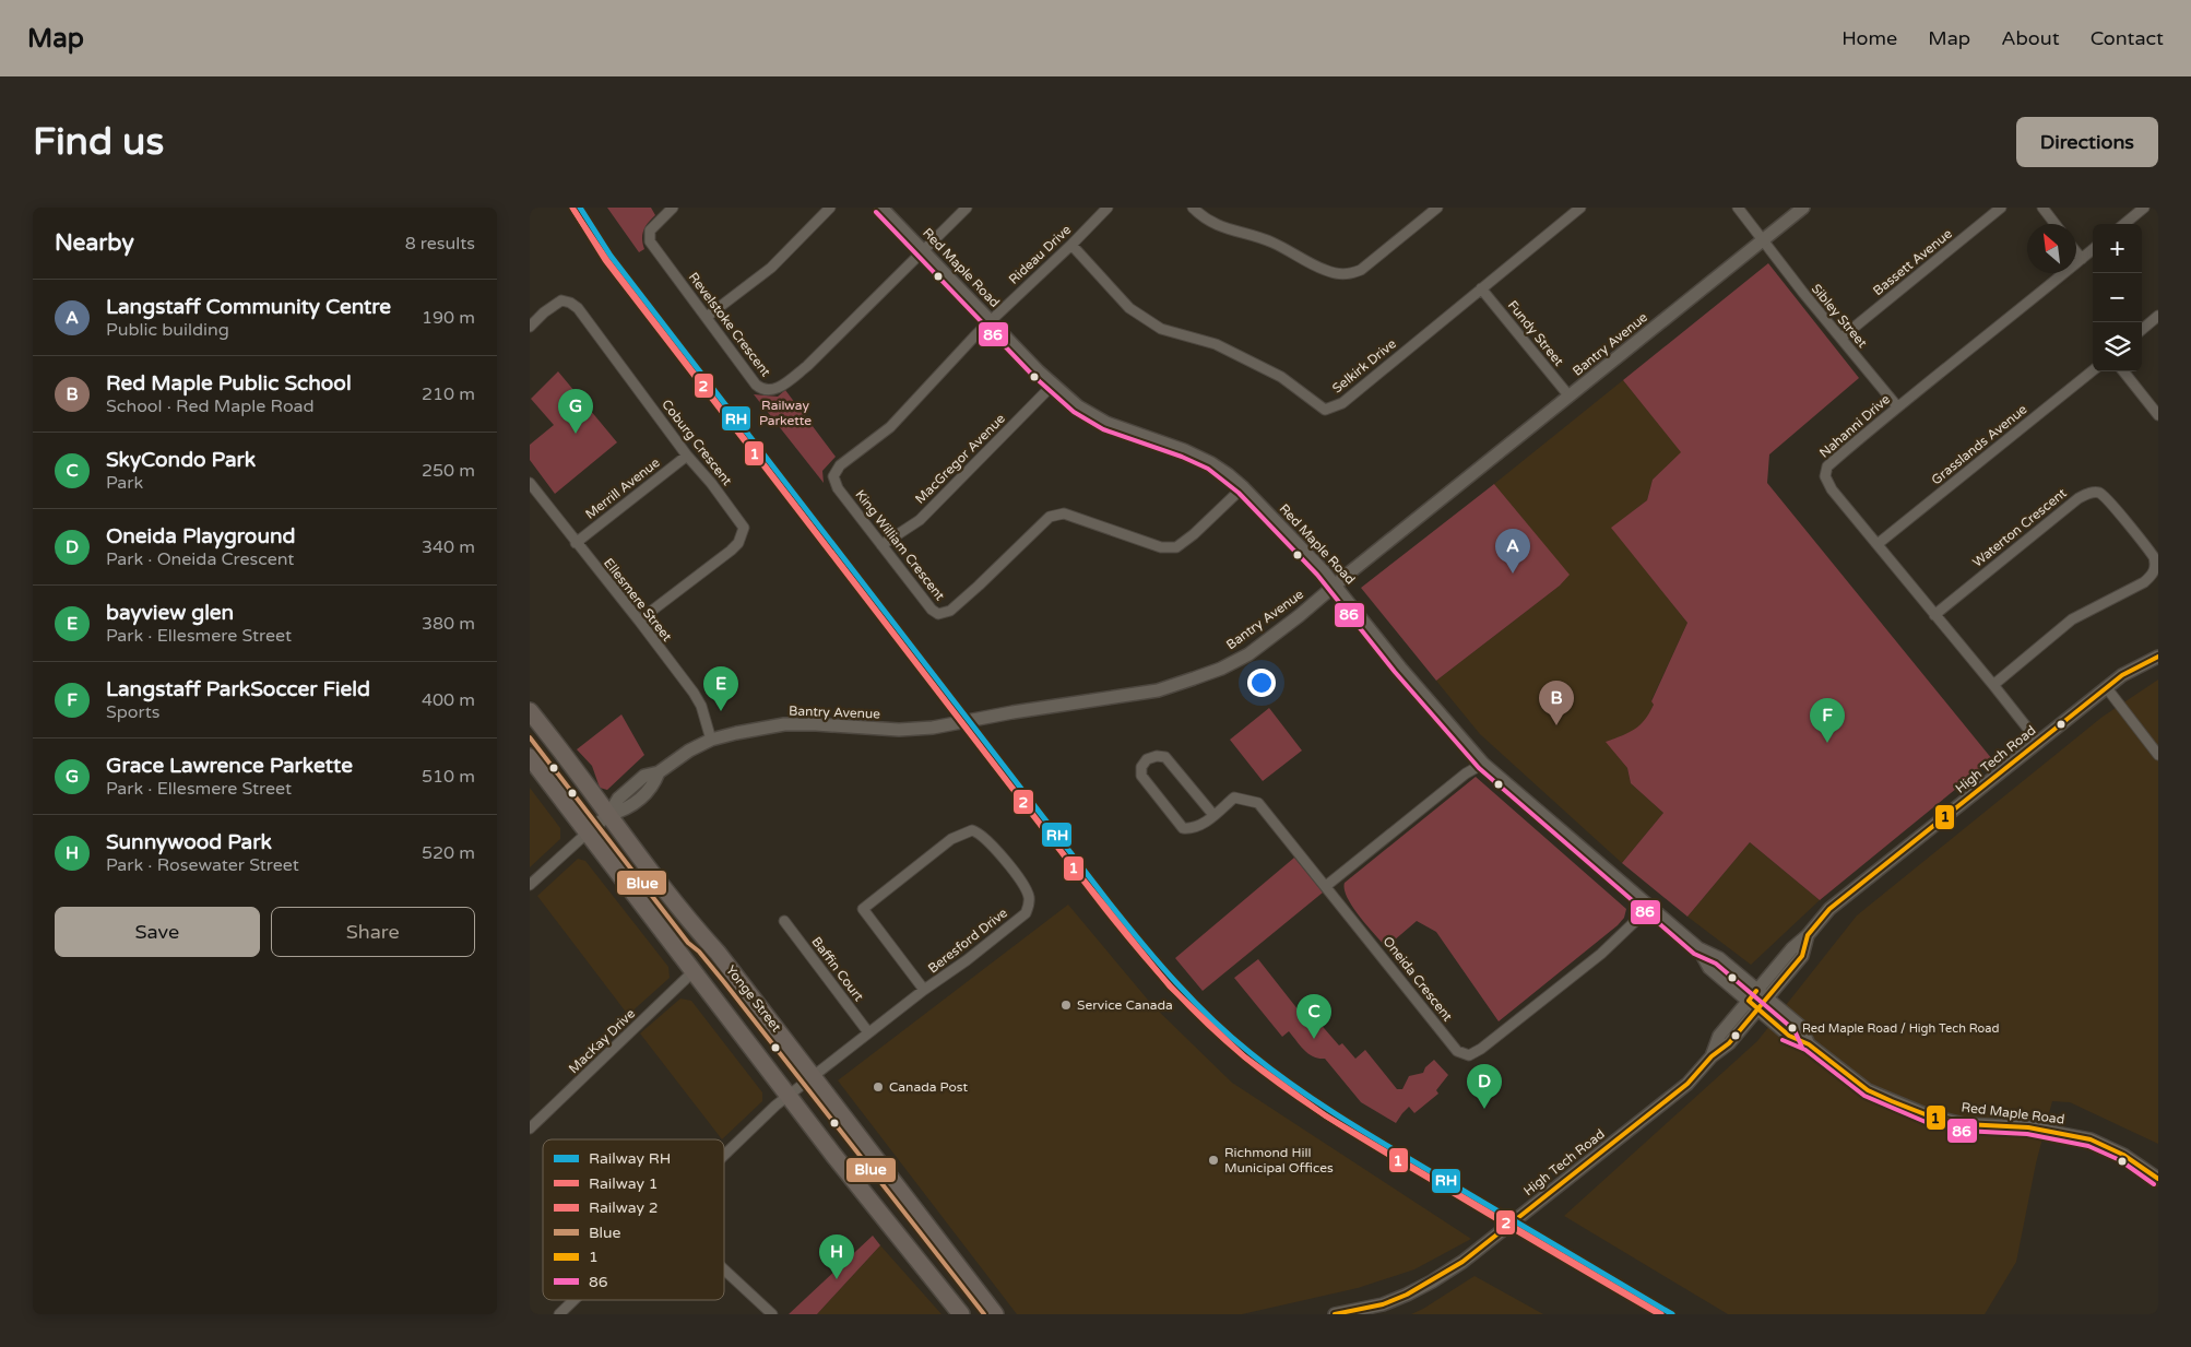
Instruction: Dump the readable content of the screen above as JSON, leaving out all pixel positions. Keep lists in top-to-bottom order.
{
  "streets": {
    "main road": ["Yonge Street"],
    "street": [
      "Rideau Drive",
      "Bassett Avenue",
      "Red Maple Road",
      "Sibley Street",
      "Revelstoke Crescent",
      "Fundy Street",
      "Bantry Avenue",
      "Selkirk Drive",
      "Nahanni Drive",
      "Coburg Crescent",
      "Grasslands Avenue",
      "MacGregor Avenue",
      "Merrill Avenue",
      "Waterton Crescent",
      "King William Crescent",
      "Ellesmere Street",
      "High Tech Road",
      "Beresford Drive",
      "Baffin Court",
      "Oneida Crescent",
      "MacKay Drive"
    ]
  },
  "crossings": [
    ["Rideau Drive", "Red Maple Road"],
    ["Rideau Drive", "Selkirk Drive"],
    ["Rideau Drive", "King William Crescent"],
    ["Bassett Avenue", "Sibley Street"],
    ["Red Maple Road", "Revelstoke Crescent"],
    ["Red Maple Road", "Bantry Avenue"],
    ["Red Maple Road", "MacGregor Avenue"],
    ["Red Maple Road", "King William Crescent"],
    ["Red Maple Road", "High Tech Road"],
    ["Red Maple Road", "Oneida Crescent"],
    ["Sibley Street", "Bantry Avenue"],
    ["Sibley Street", "Nahanni Drive"],
    ["Fundy Street", "Bantry Avenue"],
    ["Fundy Street", "Selkirk Drive"],
    ["Bantry Avenue", "Ellesmere Street"],
    ["Bantry Avenue", "Yonge Street"],
    ["Nahanni Drive", "Grasslands Avenue"],
    ["Nahanni Drive", "Waterton Crescent"],
    ["Nahanni Drive", "High Tech Road"],
    ["Coburg Crescent", "Merrill Avenue"],
    ["Coburg Crescent", "Ellesmere Street"],
    ["MacGregor Avenue", "King William Crescent"],
    ["Merrill Avenue", "Ellesmere Street"],
    ["Beresford Drive", "Baffin Court"],
    ["Beresford Drive", "Yonge Street"]
  ],
  "parks": ["Railway Parkette"],
  "places": [
    "Service Canada",
    "Red Maple Road / High Tech Road",
    "Canada Post",
    "Richmond Hill Municipal Offices"
  ],
  "lines": [
    "rail line RH",
    "rail line 2",
    "rail line 1",
    "transit line 86",
    "transit line 1",
    "transit line Blue"
  ],
  "legend": [
    "Railway RH",
    "Railway 1",
    "Railway 2",
    "Blue",
    "1",
    "86"
  ],
  "north": "top left",
  "page": {
    "header": "Map",
    "nav": [
      "Home",
      "Map",
      "About",
      "Contact"
    ],
    "buttons": [
      "Directions",
      ["Save", "Share"]
    ],
    "title": "Find us",
    "heading": ["Nearby", "8 results"],
    "map_buttons": ["+", "−"],
    "list": [
      {
        "mark": "A",
        "name": "Langstaff Community Centre",
        "note": "Public building",
        "value": "190 m"
      },
      {
        "mark": "B",
        "name": "Red Maple Public School",
        "note": "School · Red Maple Road",
        "value": "210 m"
      },
      {
        "mark": "C",
        "name": "SkyCondo Park",
        "note": "Park",
        "value": "250 m"
      },
      {
        "mark": "D",
        "name": "Oneida Playground",
        "note": "Park · Oneida Crescent",
        "value": "340 m"
      },
      {
        "mark": "E",
        "name": "bayview glen",
        "note": "Park · Ellesmere Street",
        "value": "380 m"
      },
      {
        "mark": "F",
        "name": "Langstaff ParkSoccer Field",
        "note": "Sports",
        "value": "400 m"
      },
      {
        "mark": "G",
        "name": "Grace Lawrence Parkette",
        "note": "Park · Ellesmere Street",
        "value": "510 m"
      },
      {
        "mark": "H",
        "name": "Sunnywood Park",
        "note": "Park · Rosewater Street",
        "value": "520 m"
      }
    ],
    "pins": [
      "G",
      "A",
      "E",
      "B",
      "F",
      "C",
      "D",
      "H"
    ]
  }
}
